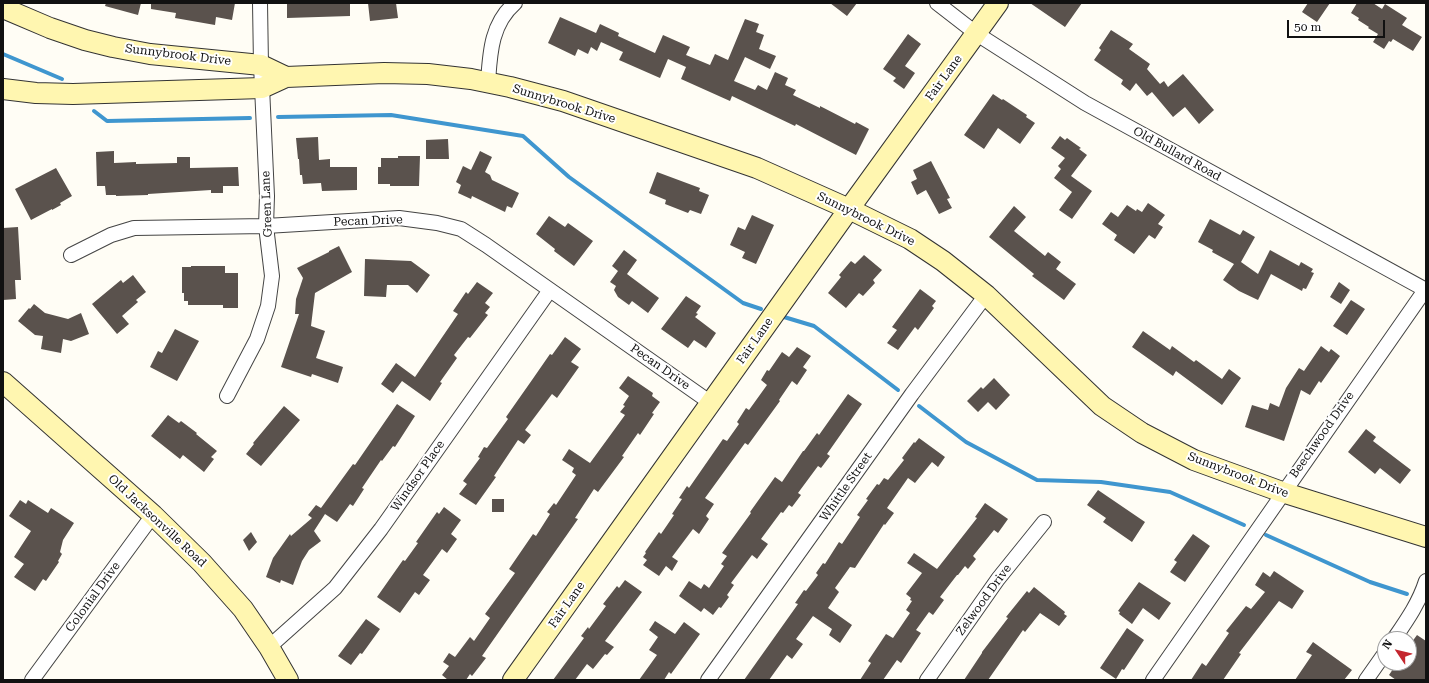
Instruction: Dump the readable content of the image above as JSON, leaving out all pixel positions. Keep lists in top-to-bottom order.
{
  "streets": {
    "main road": ["Sunnybrook Drive", "Fair Lane", "Old Jacksonville Road"],
    "street": [
      "Old Bullard Road",
      "Green Lane",
      "Pecan Drive",
      "Beechwood Drive",
      "Windsor Place",
      "Whittle Street",
      "Colonial Drive",
      "Zelwood Drive"
    ]
  },
  "crossings": [
    ["Sunnybrook Drive", "Fair Lane"],
    ["Sunnybrook Drive", "Green Lane"],
    ["Sunnybrook Drive", "Beechwood Drive"],
    ["Sunnybrook Drive", "Whittle Street"],
    ["Fair Lane", "Old Bullard Road"],
    ["Fair Lane", "Pecan Drive"],
    ["Old Bullard Road", "Beechwood Drive"],
    ["Green Lane", "Pecan Drive"],
    ["Pecan Drive", "Windsor Place"],
    ["Windsor Place", "Old Jacksonville Road"],
    ["Old Jacksonville Road", "Colonial Drive"]
  ],
  "scale_bar": "50 m",
  "north": "top left"
}
